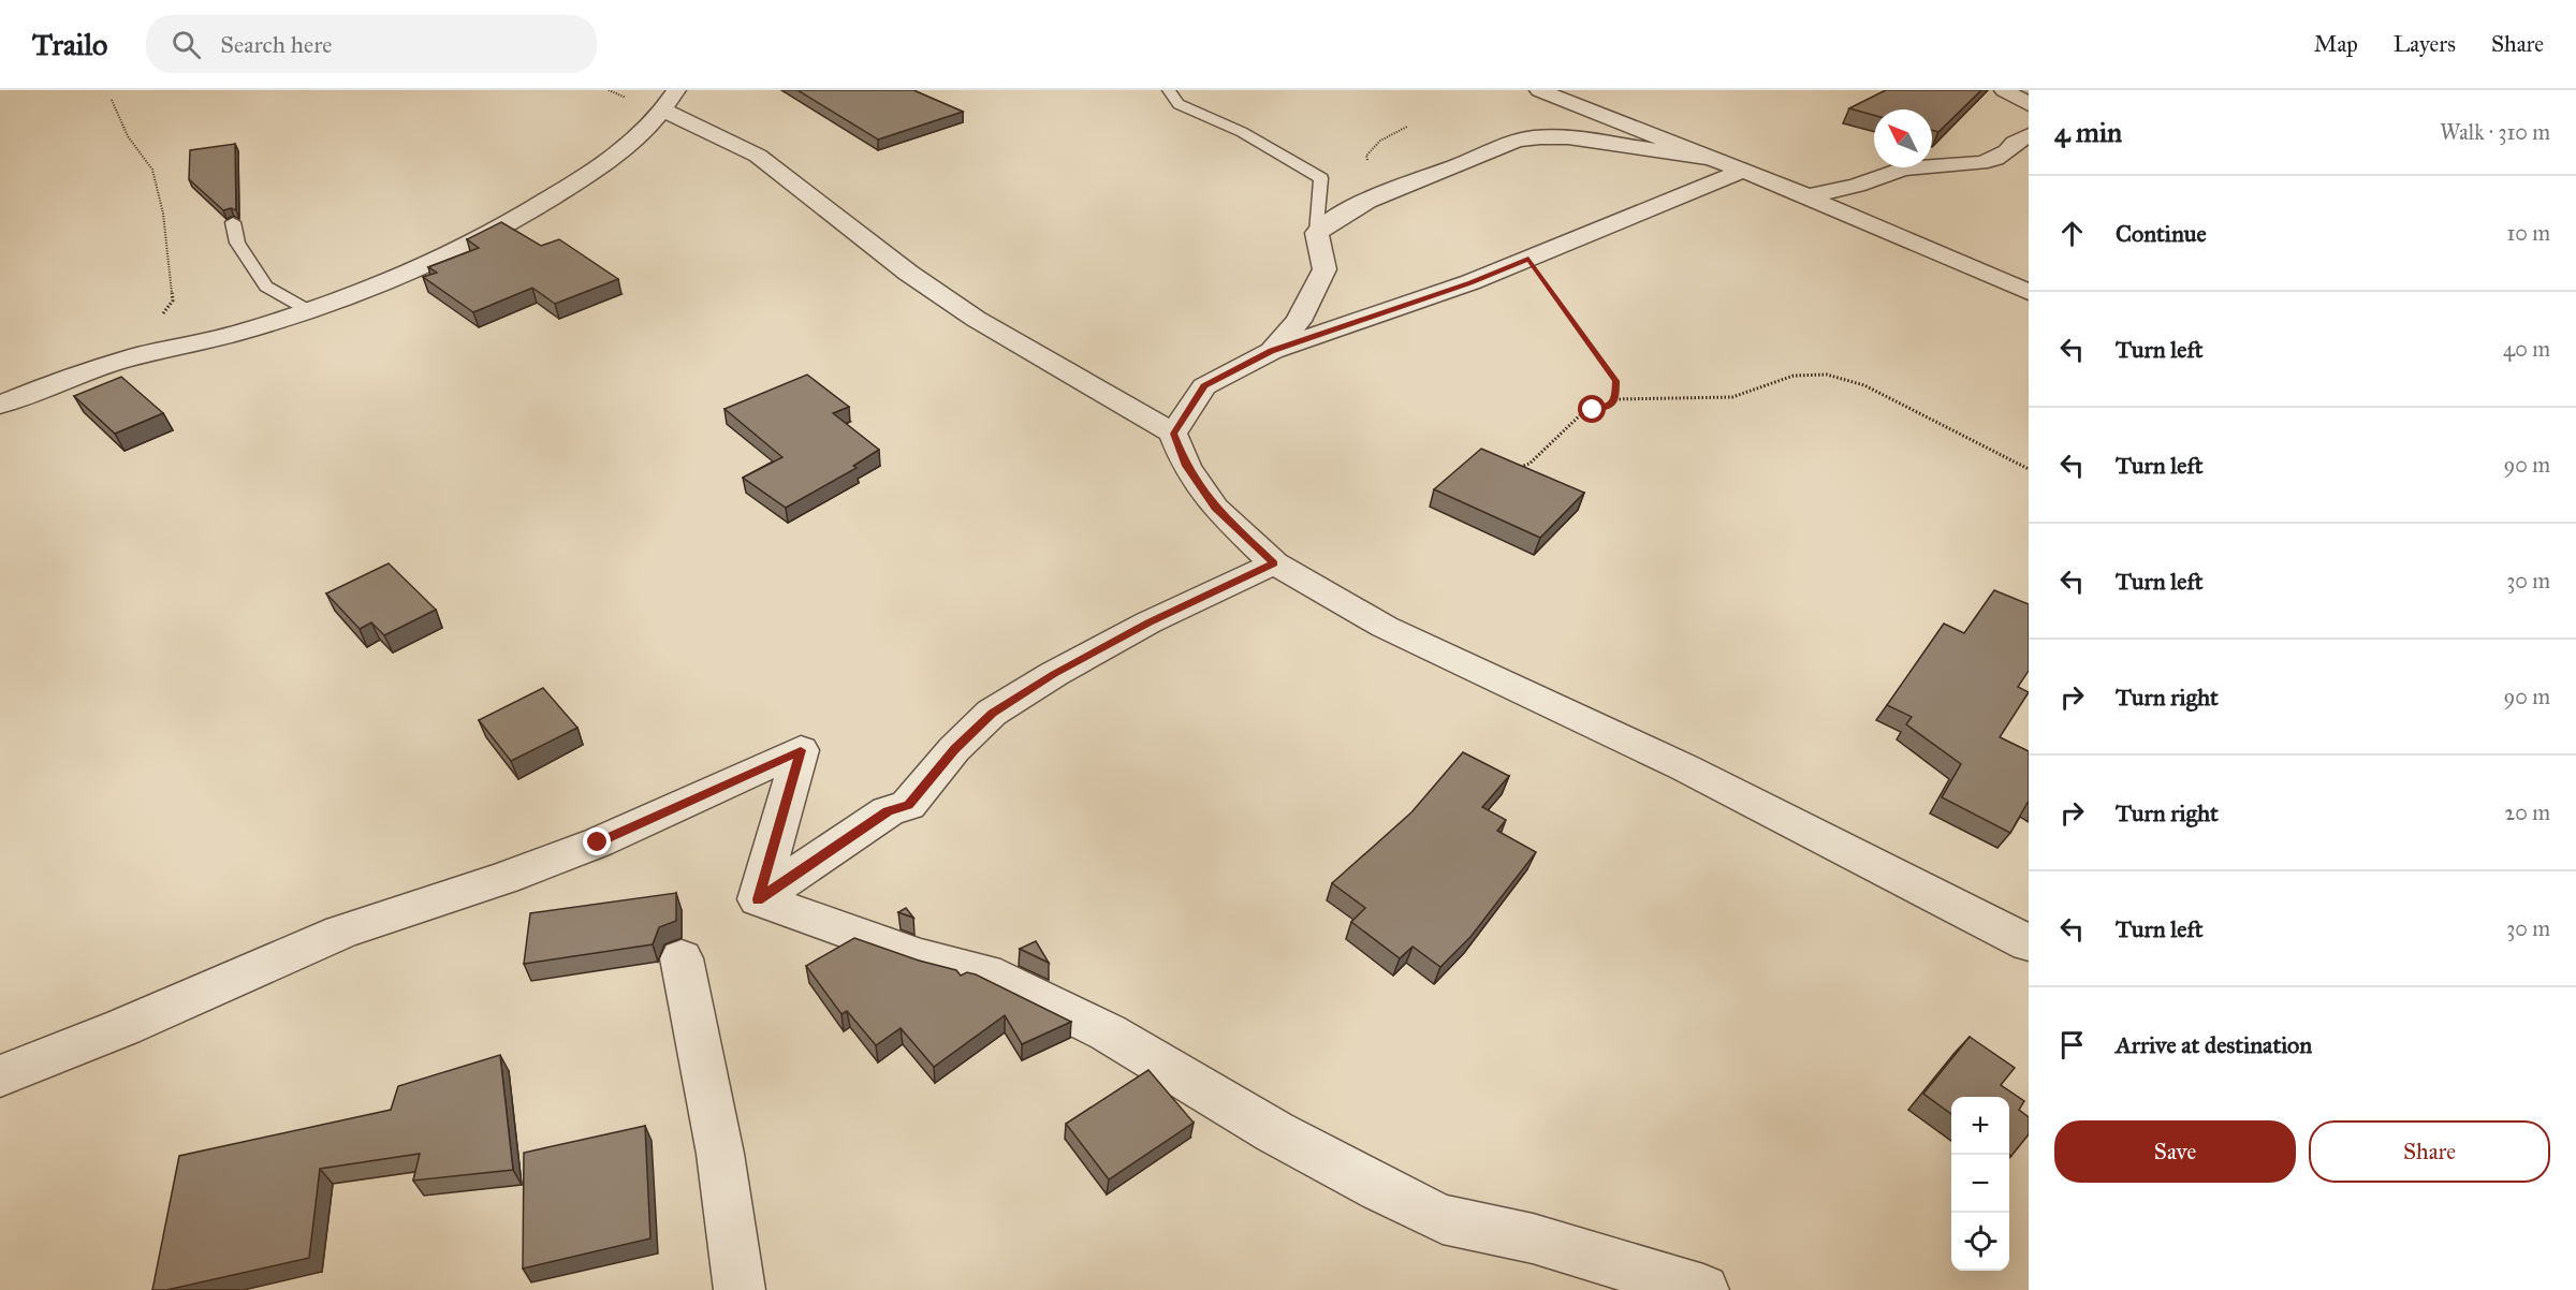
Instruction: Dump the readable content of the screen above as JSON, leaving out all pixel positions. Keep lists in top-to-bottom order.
{
  "north": "top left",
  "page": {
    "header": "Trailo",
    "search": "Search here",
    "nav": ["Map", "Layers", "Share"],
    "heading": ["4 min", "Walk · 310 m"],
    "list": [
      ["Continue", "10 m"],
      ["Turn left", "40 m"],
      ["Turn left", "90 m"],
      ["Turn left", "30 m"],
      ["Turn right", "90 m"],
      ["Turn right", "20 m"],
      ["Turn left", "30 m"],
      "Arrive at destination"
    ],
    "map_buttons": ["+", "−"],
    "buttons": ["Save", "Share"]
  }
}
